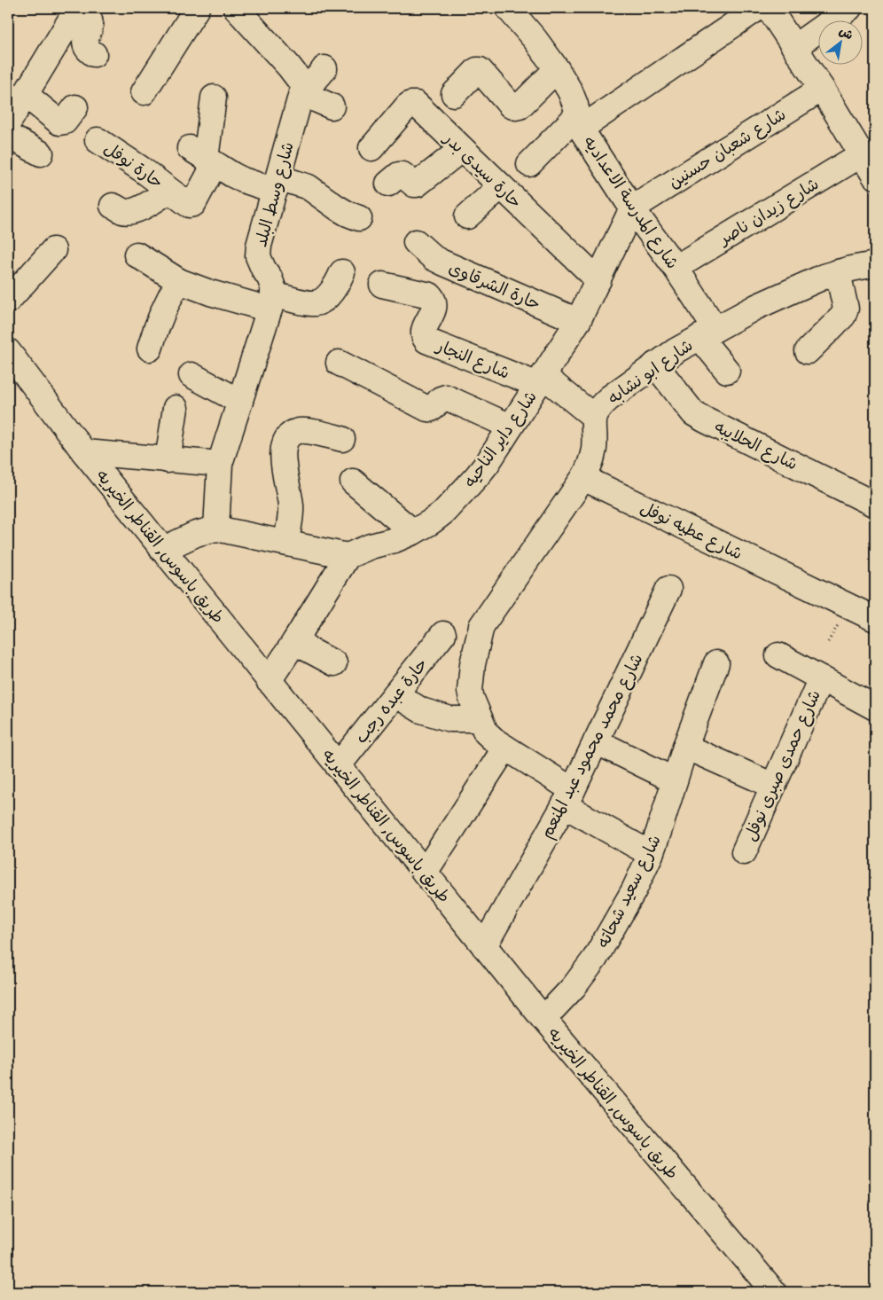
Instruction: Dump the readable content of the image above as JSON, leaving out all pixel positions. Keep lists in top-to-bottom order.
{
  "streets": {
    "street": [
      "شارع شعبان حسنين",
      "حارة نوفل",
      "حارة سيدى بدر",
      "شارع وسط البلد",
      "شارع المدرسة الاعداديه",
      "شارع زيدان ناصر",
      "حارة الشرقاوى",
      "شارع النجار",
      "شارع ابو نشابه",
      "شارع داير الناحيه",
      "شارع الحلايبه",
      "شارع عطيه نوفل",
      "طريق باسوس, القناطر الخيريه",
      "حارة عبده رجب",
      "شارع محمد محمود عبد المنعم",
      "شارع حمدى صبرى نوفل",
      "شارع سعيد شحاته"
    ]
  },
  "crossings": [
    ["شارع شعبان حسنين", "شارع المدرسة الاعداديه"],
    ["شارع شعبان حسنين", "شارع داير الناحيه"],
    ["حارة سيدى بدر", "شارع داير الناحيه"],
    ["شارع المدرسة الاعداديه", "شارع زيدان ناصر"],
    ["شارع المدرسة الاعداديه", "شارع ابو نشابه"],
    ["شارع المدرسة الاعداديه", "شارع داير الناحيه"],
    ["حارة الشرقاوى", "شارع داير الناحيه"],
    ["شارع النجار", "شارع ابو نشابه"],
    ["شارع النجار", "شارع داير الناحيه"],
    ["شارع ابو نشابه", "شارع الحلايبه"],
    ["شارع ابو نشابه", "شارع عطيه نوفل"],
    ["شارع ابو نشابه", "شارع محمد محمود عبد المنعم"],
    ["شارع ابو نشابه", "شارع سعيد شحاته"],
    ["طريق باسوس, القناطر الخيريه", "حارة عبده رجب"],
    ["طريق باسوس, القناطر الخيريه", "شارع محمد محمود عبد المنعم"],
    ["طريق باسوس, القناطر الخيريه", "شارع سعيد شحاته"]
  ],
  "north": "top right"
}
